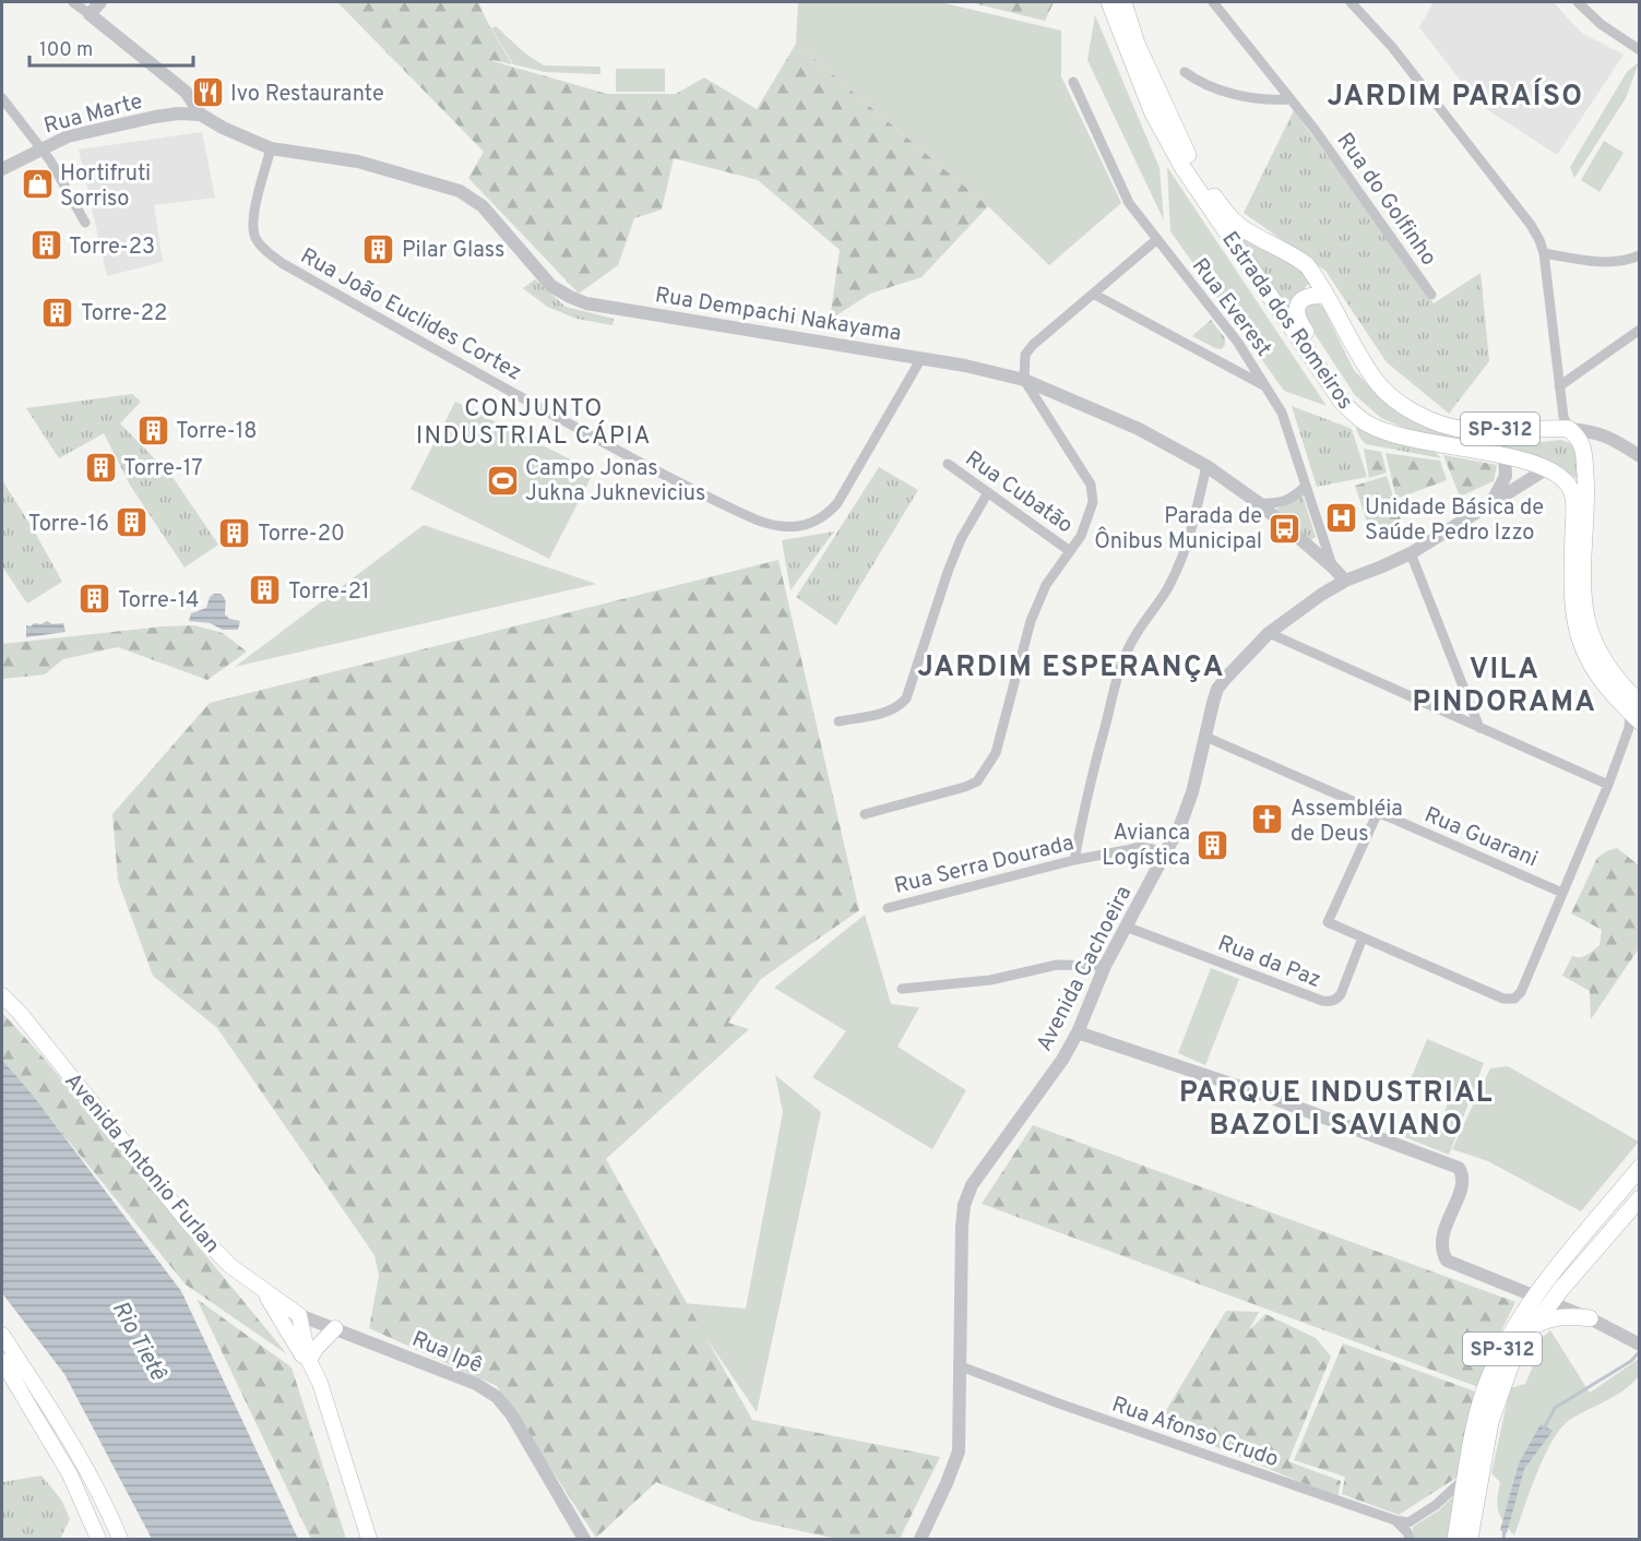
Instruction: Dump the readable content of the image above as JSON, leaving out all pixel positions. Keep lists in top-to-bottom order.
{
  "streets": {
    "main road": ["Estrada dos Romeiros", "SP-312", "Avenida Antonio Furlan"],
    "street": [
      "Rua Marte",
      "Rua do Golfinho",
      "Rua Everest",
      "Rua João Euclides Cortez",
      "Rua Dempachi Nakayama",
      "Rua Cubatão",
      "Rua Guarani",
      "Rua Serra Dourada",
      "Rua da Paz",
      "Avenida Cachoeira",
      "Rua Ipê",
      "Rua Afonso Crudo"
    ]
  },
  "crossings": [
    ["Rua Marte", "Rua Dempachi Nakayama"],
    ["Rua Everest", "Rua Dempachi Nakayama"],
    ["Rua João Euclides Cortez", "Rua Dempachi Nakayama"],
    ["Rua Dempachi Nakayama", "Avenida Cachoeira"],
    ["Estrada dos Romeiros", "SP-312"],
    ["Estrada dos Romeiros", "Avenida Cachoeira"],
    ["Rua Guarani", "Avenida Cachoeira"],
    ["Rua Serra Dourada", "Avenida Cachoeira"],
    ["Rua da Paz", "Avenida Cachoeira"],
    ["Avenida Cachoeira", "Rua Afonso Crudo"],
    ["Avenida Antonio Furlan", "Rua Ipê"]
  ],
  "districts": [
    "JARDIM PARAÍSO",
    "CONJUNTO INDUSTRIAL CÁPIA",
    "JARDIM ESPERANÇA",
    "VILA PINDORAMA",
    "PARQUE INDUSTRIAL BAZOLI SAVIANO"
  ],
  "water": ["Rio Tietê"],
  "places": {
    "restaurant": ["Ivo Restaurante"],
    "shop": ["Hortifruti Sorriso"],
    "building": [
      "Torre-23",
      "Pilar Glass",
      "Torre-22",
      "Torre-18",
      "Torre-17",
      "Torre-16",
      "Torre-20",
      "Torre-21",
      "Torre-14",
      "Avianca Logística"
    ],
    "sports": ["Campo Jonas Jukna Juknevicius"],
    "hospital": ["Unidade Básica de Saúde Pedro Izzo"],
    "bus stop": ["Parada de Ônibus Municipal"],
    "church": ["Assembléia de Deus"]
  },
  "scale_bar": "100 m"
}
